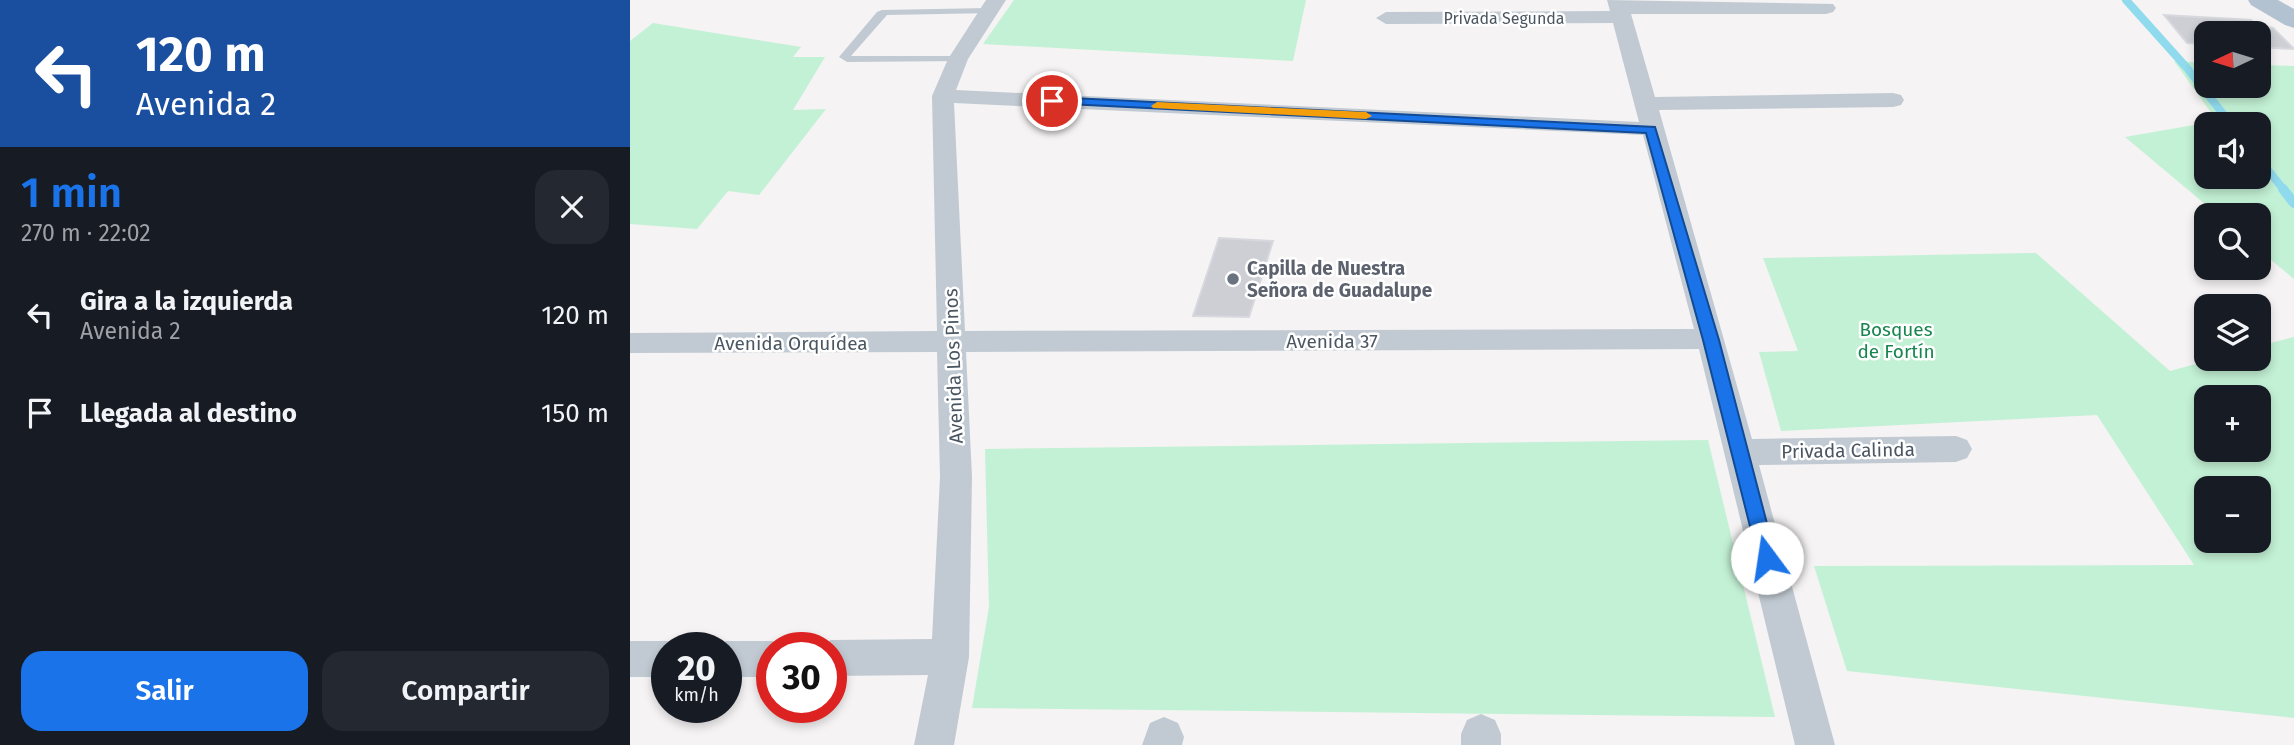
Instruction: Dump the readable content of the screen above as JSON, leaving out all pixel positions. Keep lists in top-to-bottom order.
{
  "streets": {
    "street": [
      "Privada Segunda",
      "Avenida 37",
      "Avenida Orquídea",
      "Avenida Los Pinos",
      "Privada Calinda"
    ]
  },
  "crossings": [
    ["Avenida 37", "Avenida Orquídea"],
    ["Avenida 37", "Avenida Los Pinos"],
    ["Avenida Orquídea", "Avenida Los Pinos"]
  ],
  "parks": ["Bosques de Fortín"],
  "places": ["Capilla de Nuestra Señora de Guadalupe"],
  "north": "left",
  "page": {
    "turn": ["120 m", "Avenida 2"],
    "map_buttons": ["+", "−"],
    "heading": ["1 min", "270 m · 22:02"],
    "list": [
      {
        "name": "Gira a la izquierda",
        "note": "Avenida 2",
        "value": "120 m"
      },
      {
        "name": "Llegada al destino",
        "value": "150 m"
      }
    ],
    "speed": "20 km/h",
    "limit": "30",
    "buttons": ["Salir", "Compartir"]
  }
}
